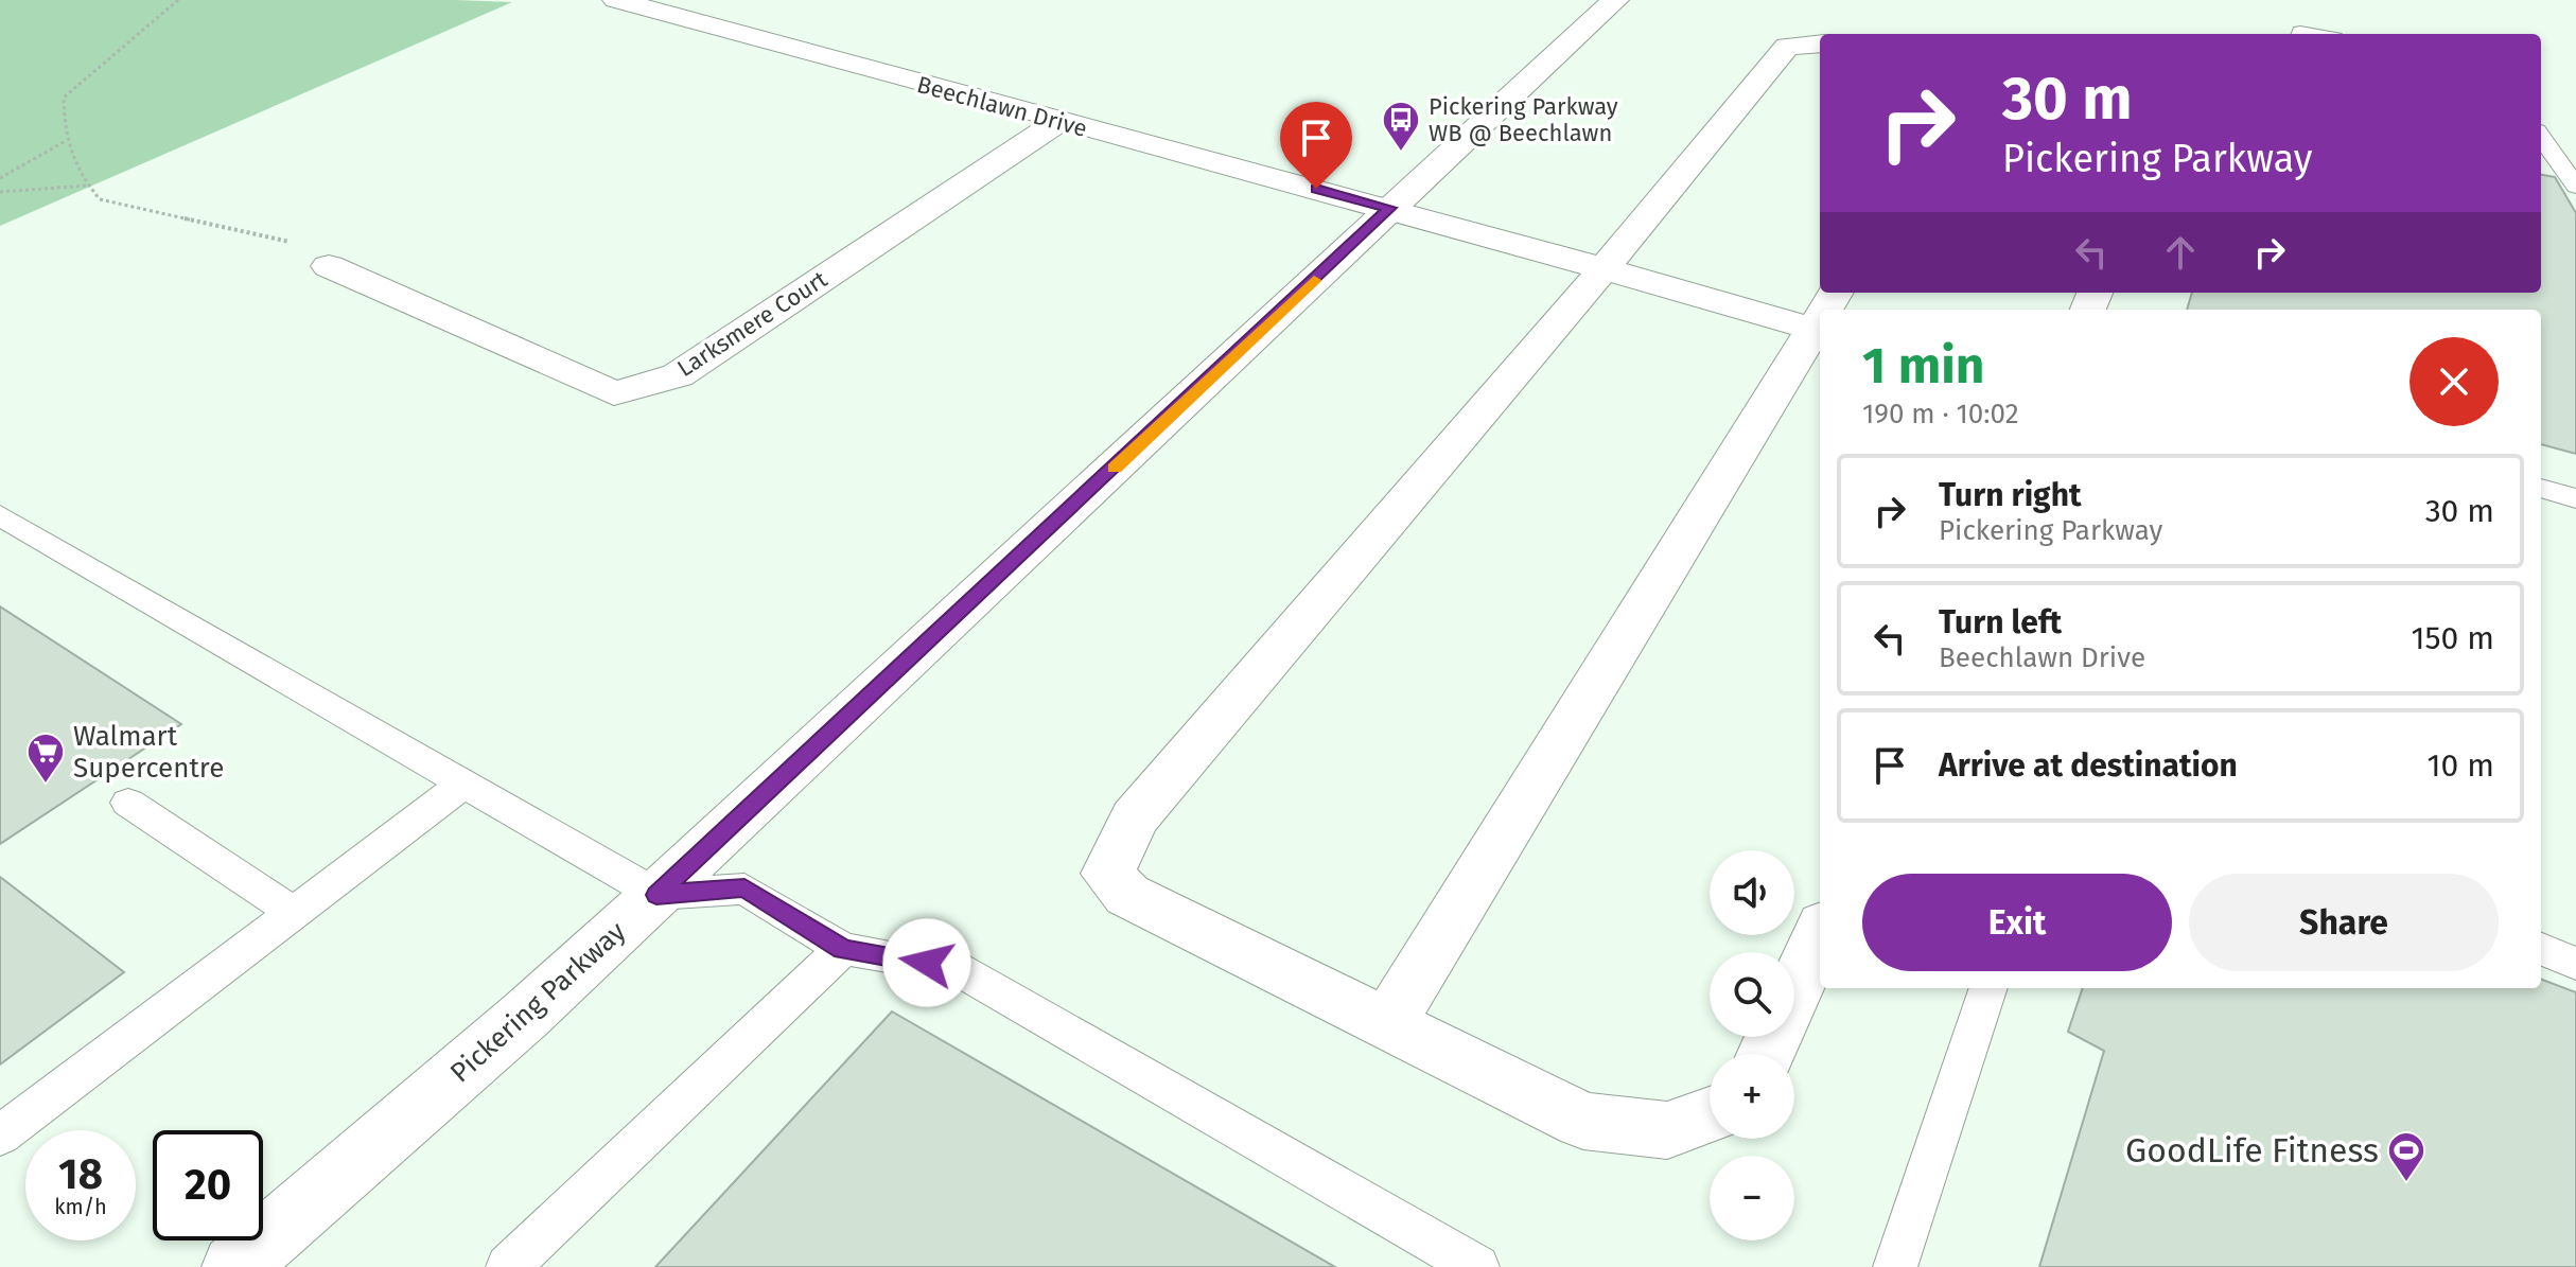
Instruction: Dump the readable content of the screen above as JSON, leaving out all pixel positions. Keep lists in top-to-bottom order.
{
  "streets": {
    "street": ["Beechlawn Drive", "Larksmere Court", "Pickering Parkway"]
  },
  "crossings": [
    ["Beechlawn Drive", "Larksmere Court"],
    ["Beechlawn Drive", "Pickering Parkway"]
  ],
  "places": {
    "bus stop": ["Pickering Parkway WB @ Beechlawn"],
    "supermarket": ["Walmart Supercentre"],
    "sports": ["GoodLife Fitness"]
  },
  "page": {
    "turn": ["30 m", "Pickering Parkway"],
    "heading": ["1 min", "190 m · 10:02"],
    "list": [
      {
        "name": "Turn right",
        "note": "Pickering Parkway",
        "value": "30 m"
      },
      {
        "name": "Turn left",
        "note": "Beechlawn Drive",
        "value": "150 m"
      },
      {
        "name": "Arrive at destination",
        "value": "10 m"
      }
    ],
    "map_buttons": ["+", "−"],
    "buttons": ["Exit", "Share"],
    "speed": "18 km/h",
    "limit": "20"
  }
}
